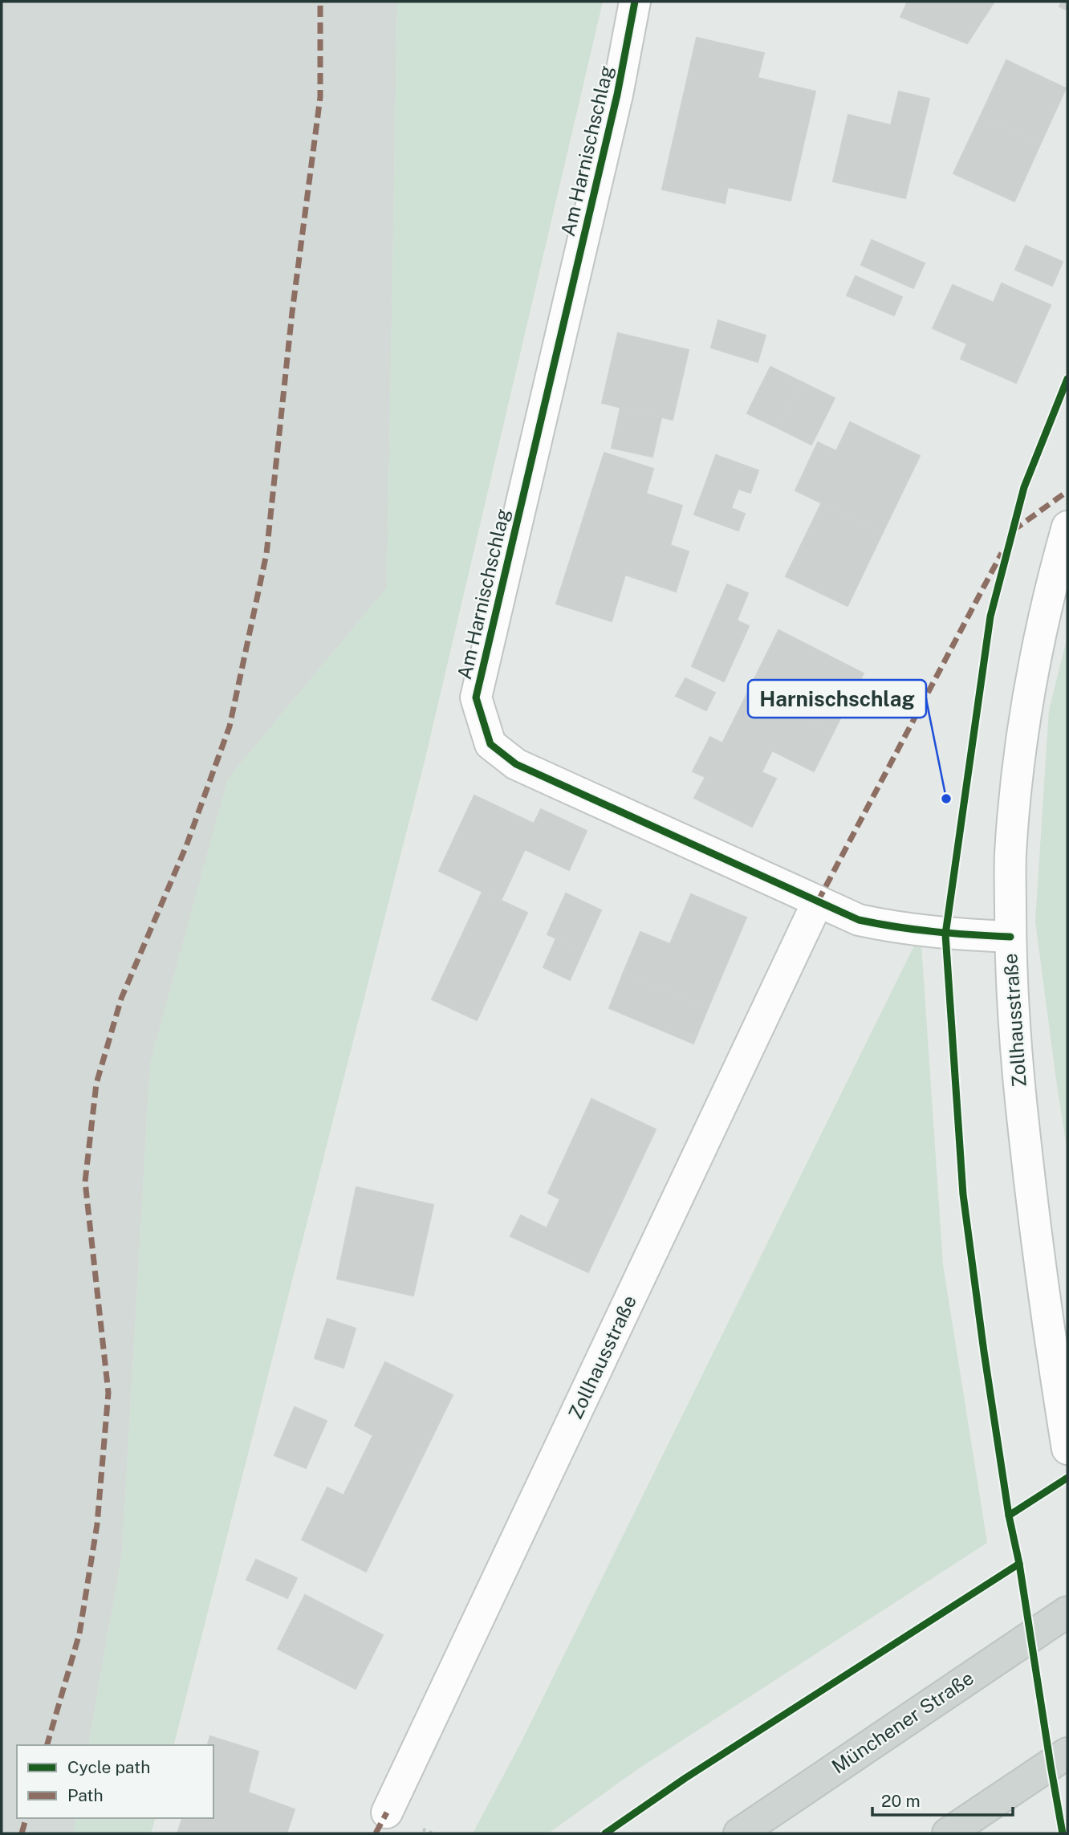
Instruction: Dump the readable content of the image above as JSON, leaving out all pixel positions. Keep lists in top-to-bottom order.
{
  "streets": {
    "main road": ["Münchener Straße"],
    "street": ["Am Harnischschlag", "Zollhausstraße"]
  },
  "crossings": [
    ["Am Harnischschlag", "Zollhausstraße"]
  ],
  "places": ["Harnischschlag"],
  "legend": ["Cycle path", "Path"],
  "scale_bar": "20 m"
}
